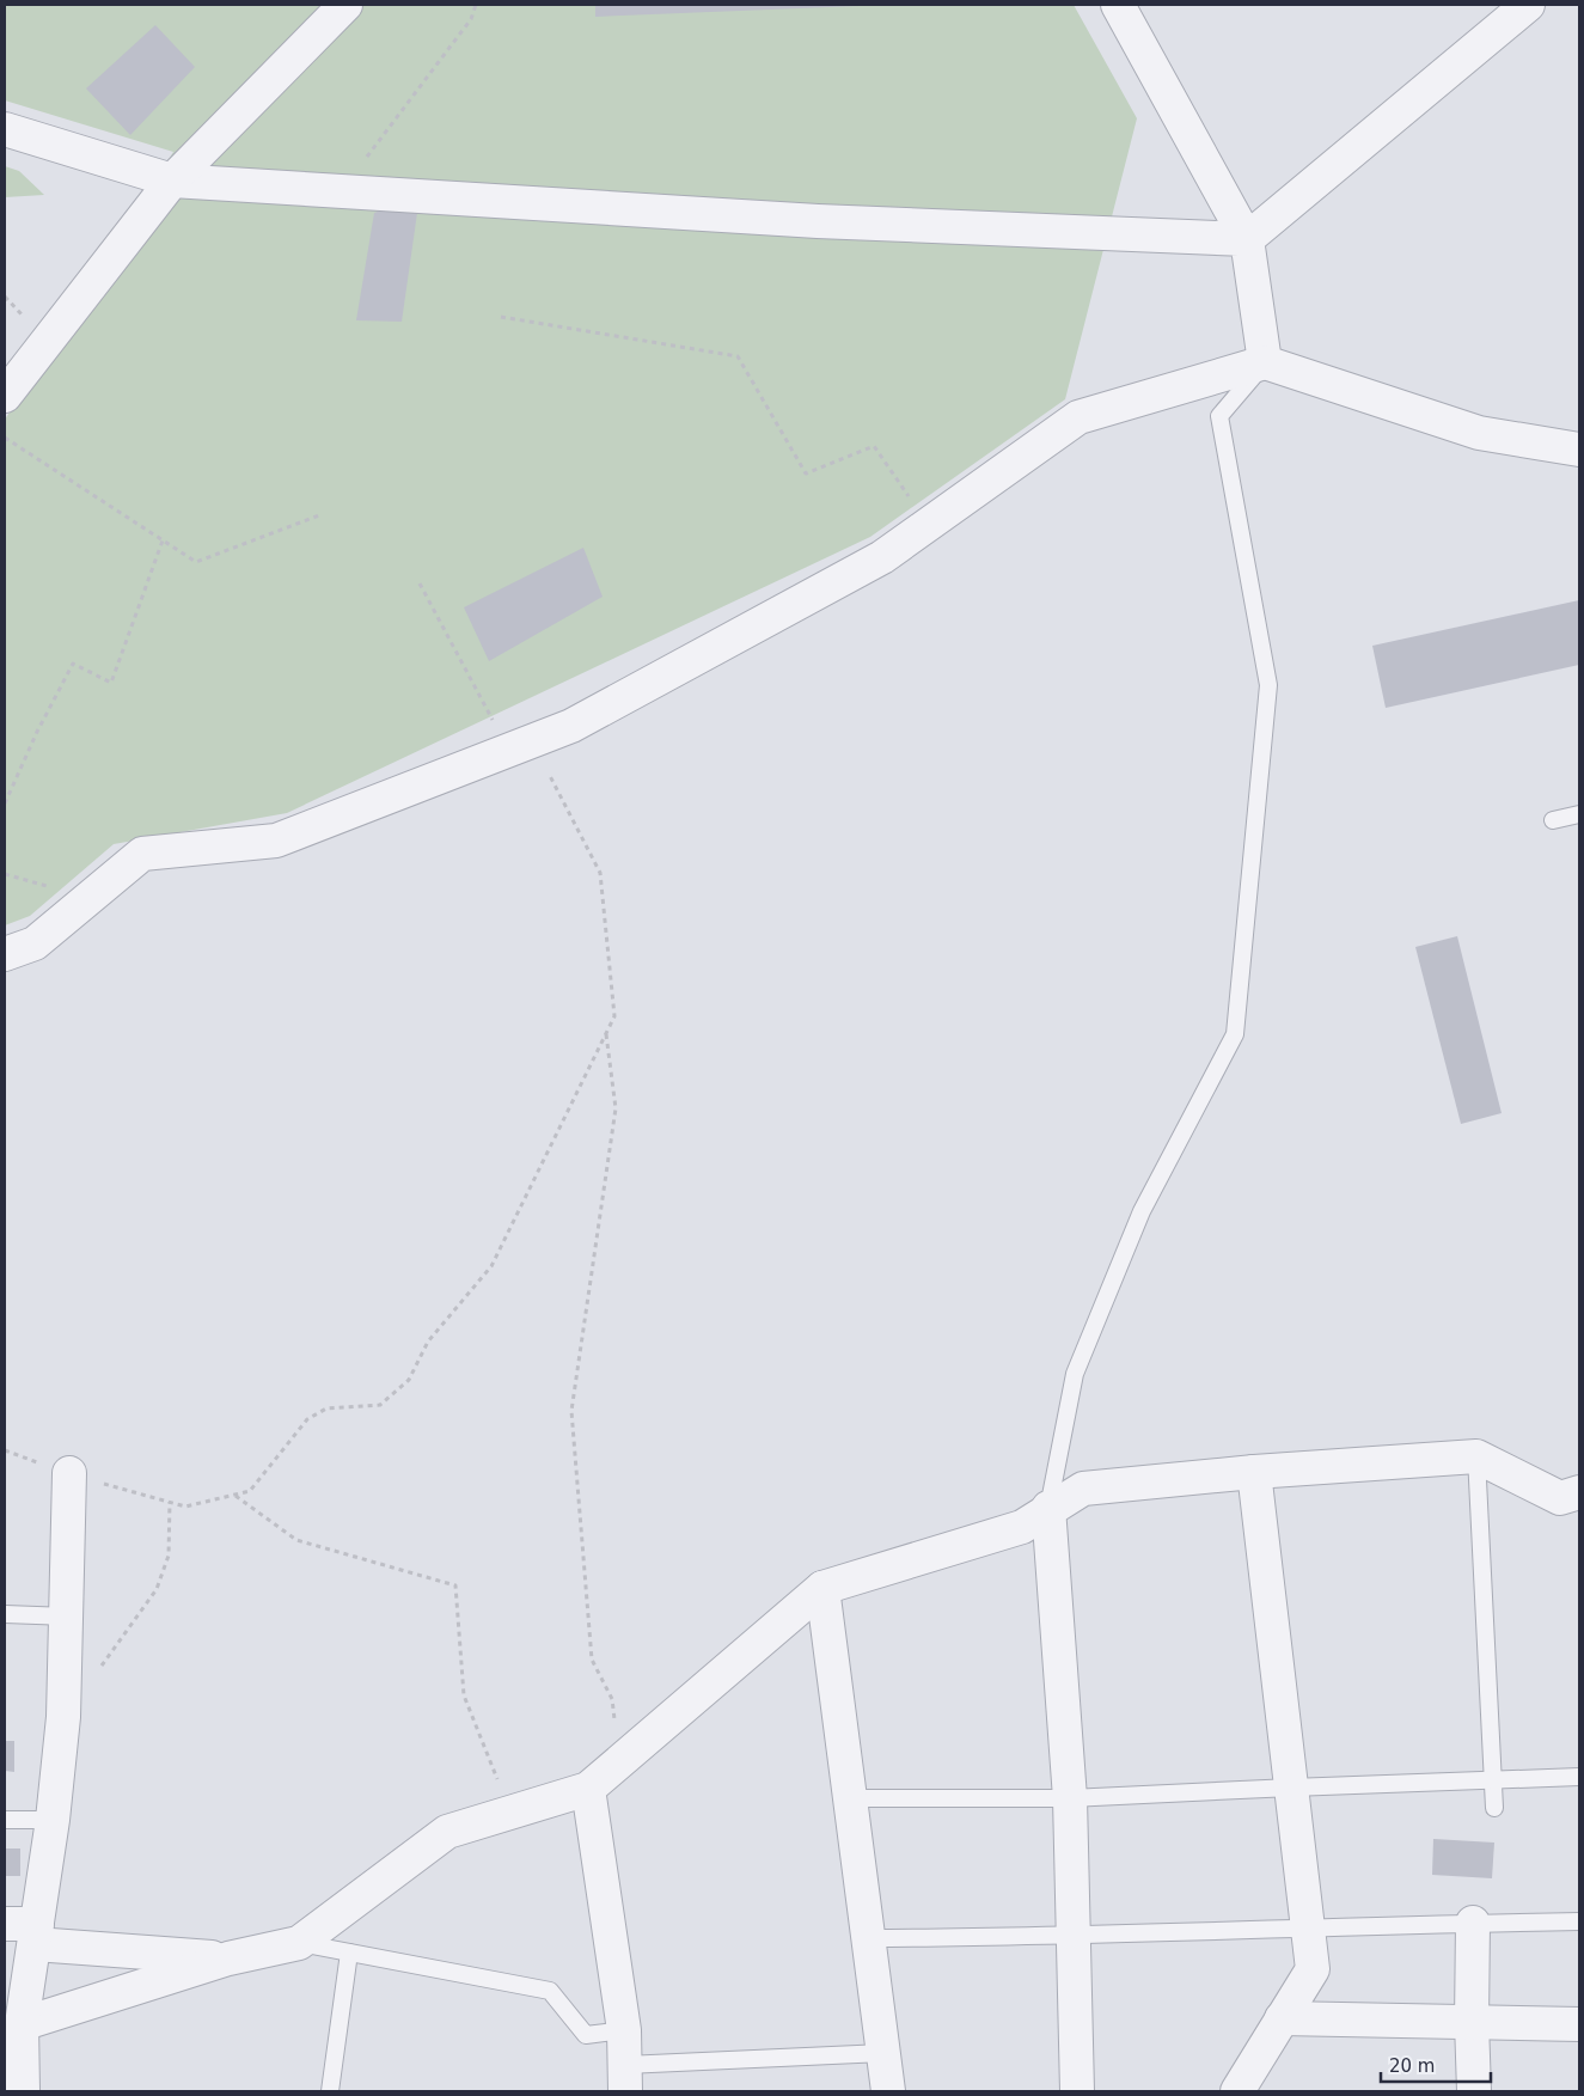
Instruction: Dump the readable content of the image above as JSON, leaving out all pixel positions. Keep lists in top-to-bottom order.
{
  "scale_bar": "20 m"
}
